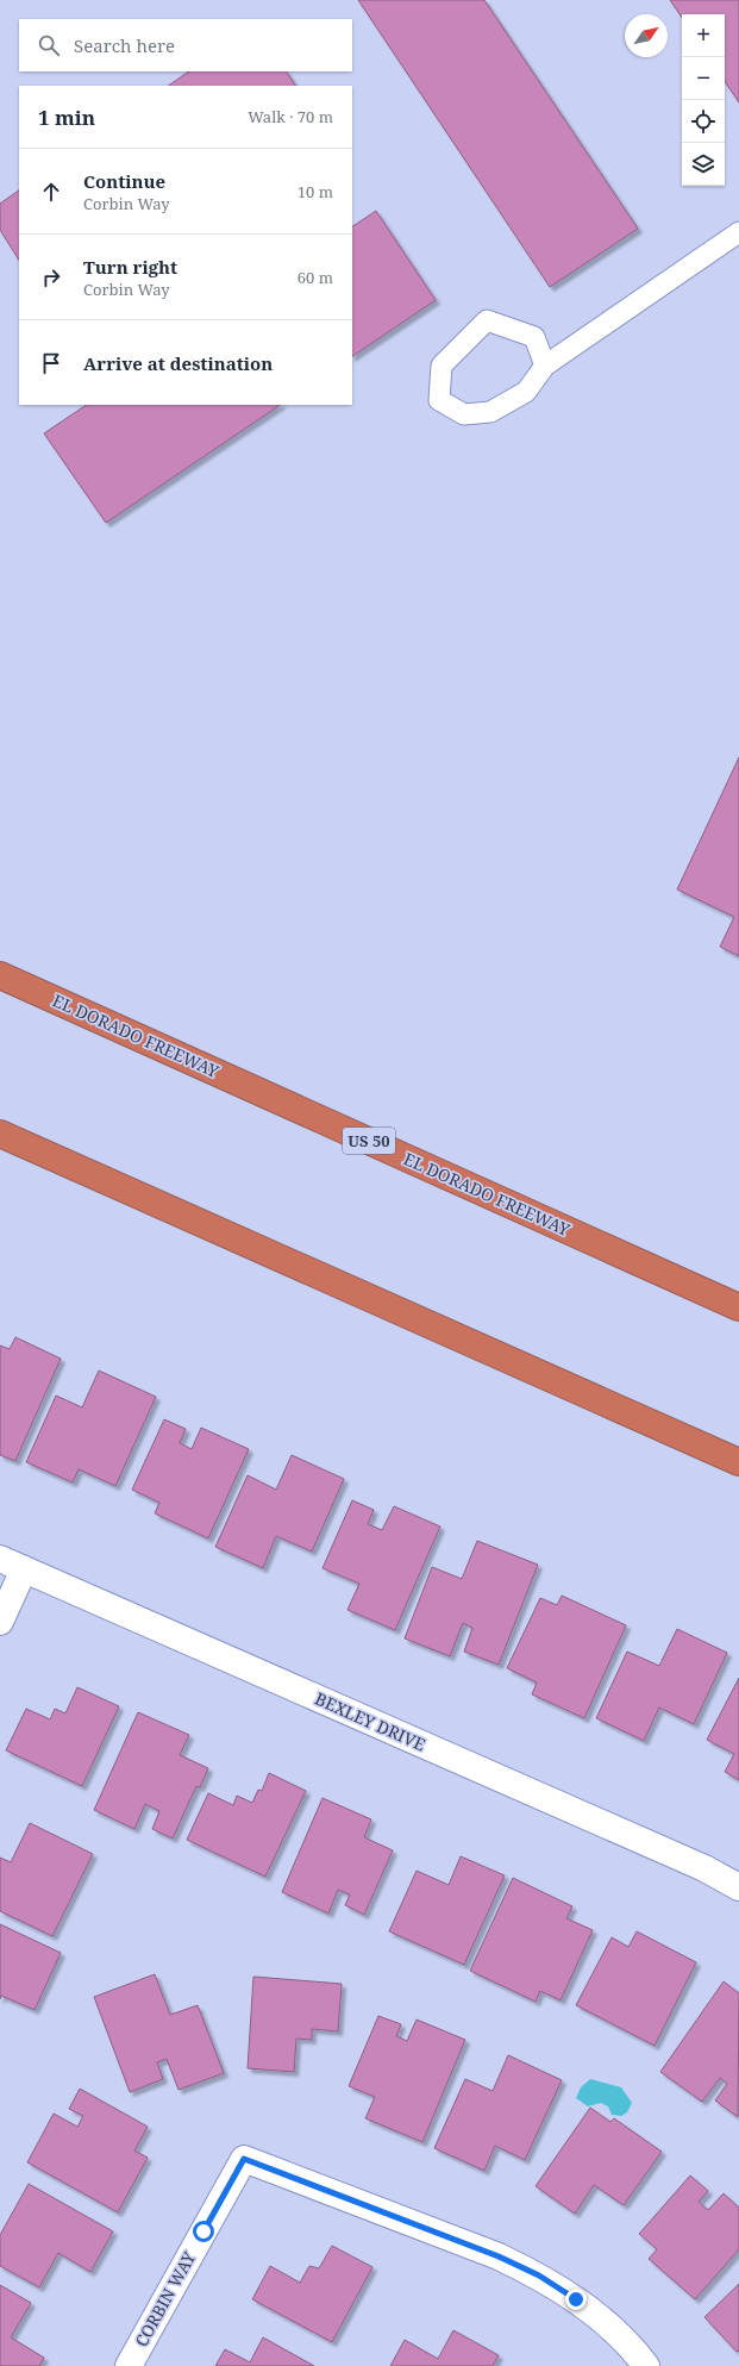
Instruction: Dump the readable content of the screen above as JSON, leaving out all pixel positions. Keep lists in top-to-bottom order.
{
  "streets": {
    "highway": ["EL DORADO FREEWAY", "US 50"],
    "street": ["BEXLEY DRIVE", "CORBIN WAY"]
  },
  "north": "top right",
  "page": {
    "map_buttons": ["+", "−"],
    "search": "Search here",
    "heading": ["1 min", "Walk · 70 m"],
    "list": [
      ["Continue", "Corbin Way", "10 m"],
      ["Turn right", "Corbin Way", "60 m"],
      "Arrive at destination"
    ]
  }
}
